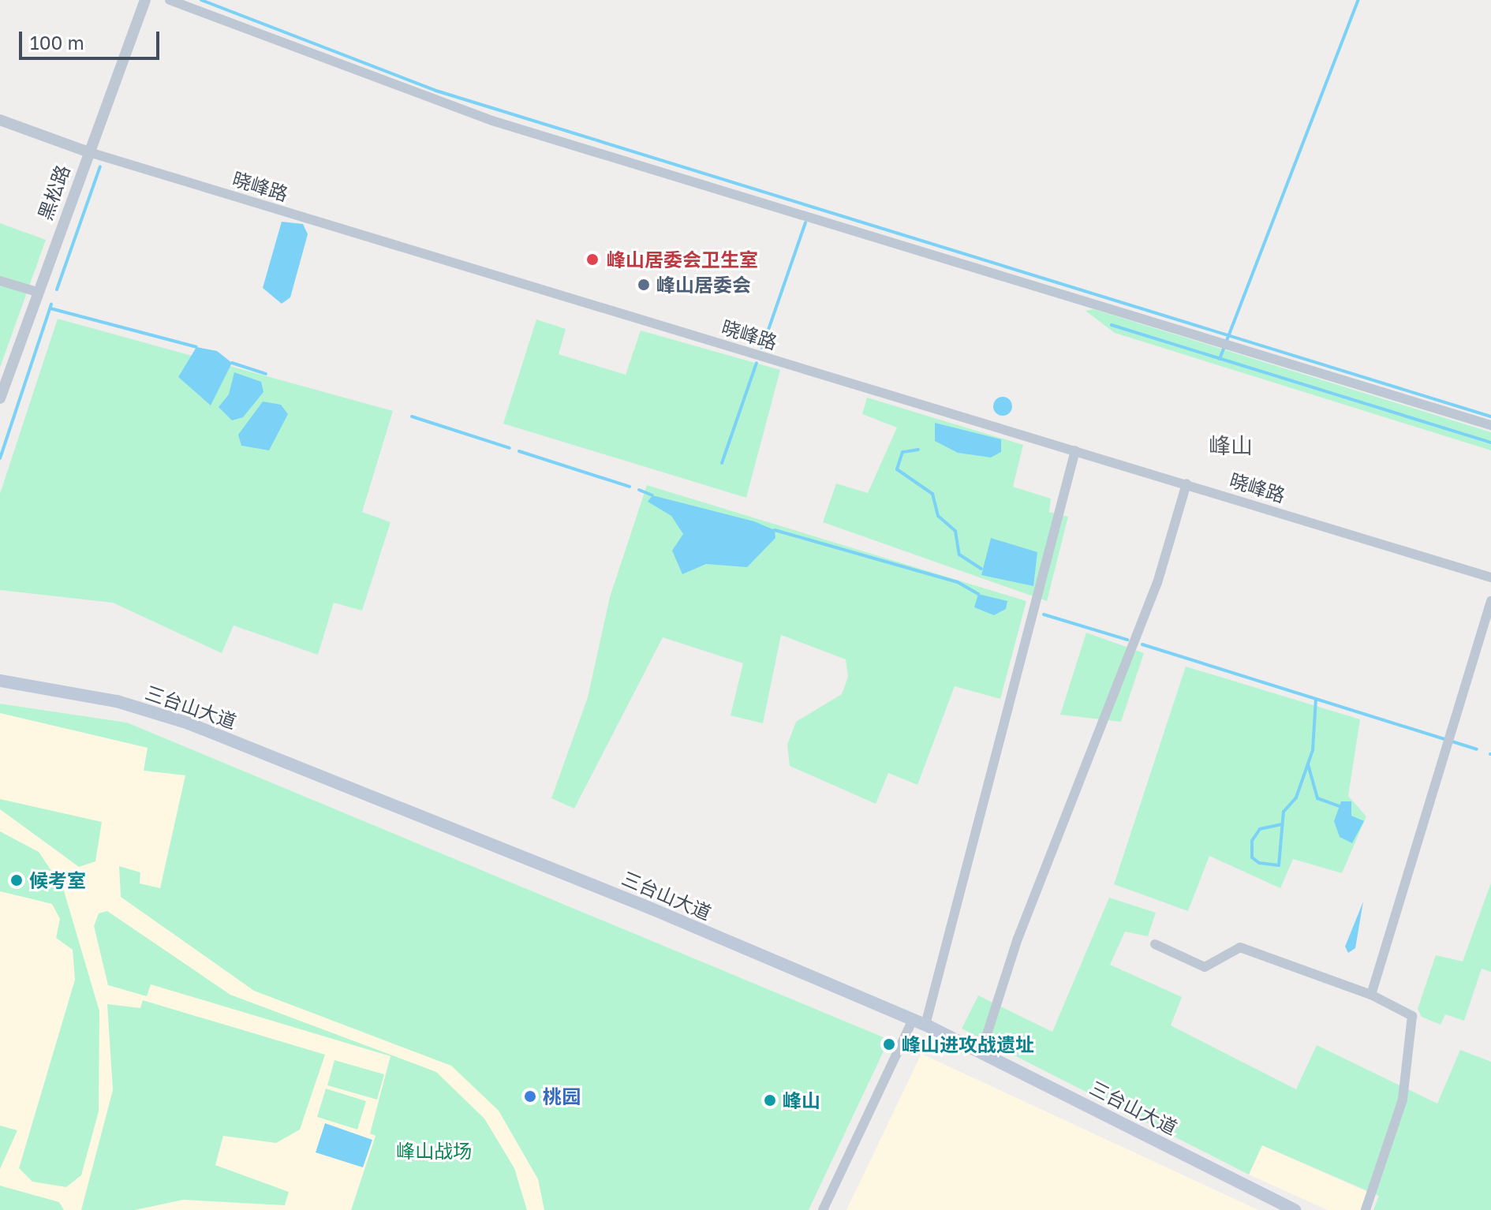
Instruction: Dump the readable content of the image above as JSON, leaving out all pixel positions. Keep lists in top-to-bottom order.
{
  "streets": {
    "main road": ["三台山大道"],
    "street": ["晓峰路", "黑松路"]
  },
  "crossings": [
    ["晓峰路", "黑松路"]
  ],
  "districts": ["峰山"],
  "parks": ["峰山战场"],
  "places": [
    "峰山居委会卫生室",
    "峰山居委会",
    "候考室",
    "峰山进攻战遗址",
    "桃园",
    "峰山"
  ],
  "scale_bar": "100 m"
}
